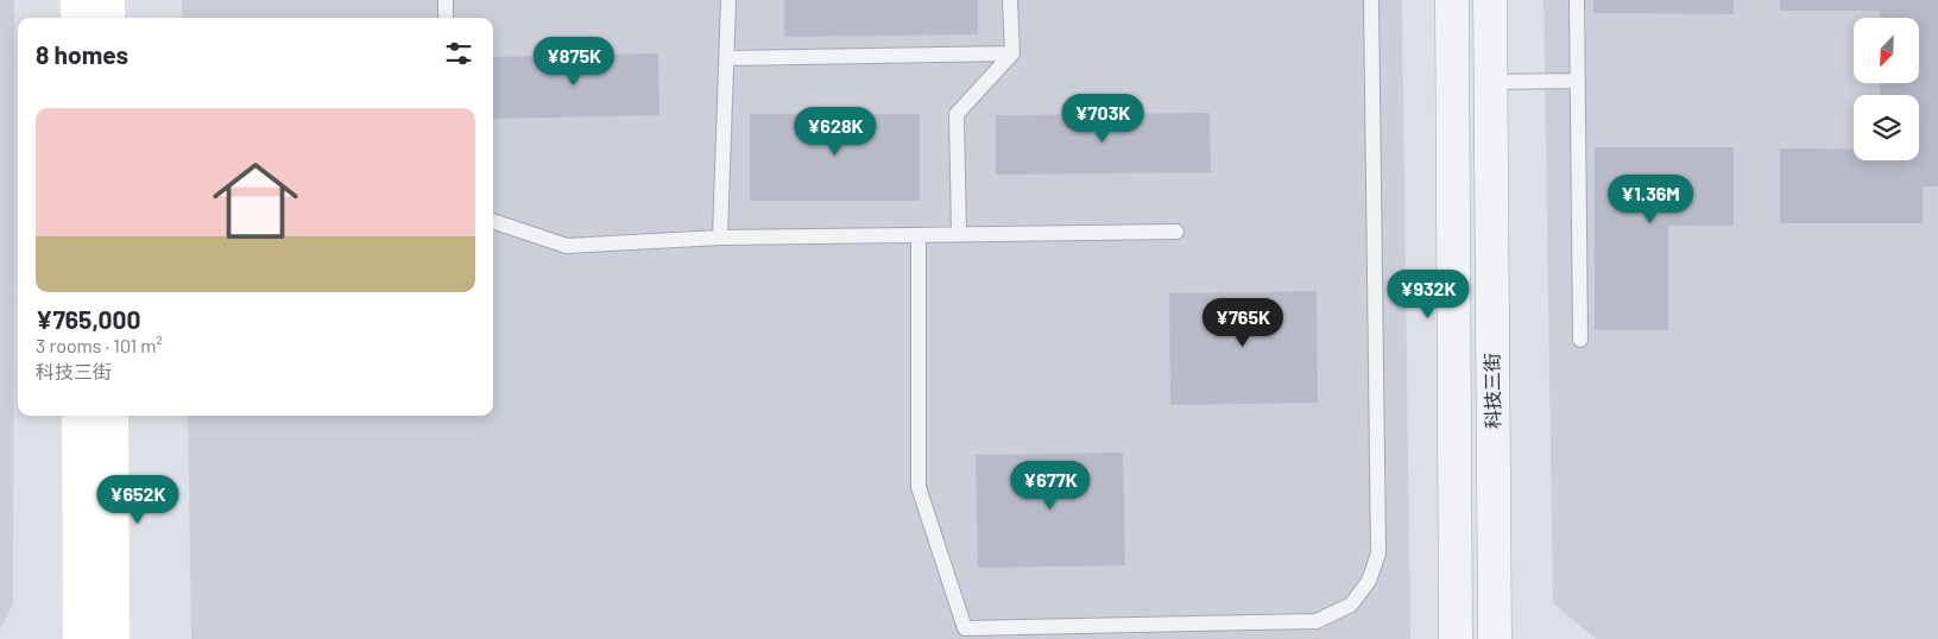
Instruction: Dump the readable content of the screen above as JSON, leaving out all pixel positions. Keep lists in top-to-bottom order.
{
  "streets": {
    "street": ["科技三街"]
  },
  "north": "bottom left",
  "page": {
    "heading": "8 homes",
    "price": [
      "¥875K",
      "¥703K",
      "¥628K",
      "¥1.36M",
      "¥932K",
      "¥765K",
      "¥677K",
      "¥652K"
    ],
    "list": [
      {
        "name": "¥765,000",
        "note": "3 rooms · 101 m² · 科技三街"
      }
    ]
  }
}
